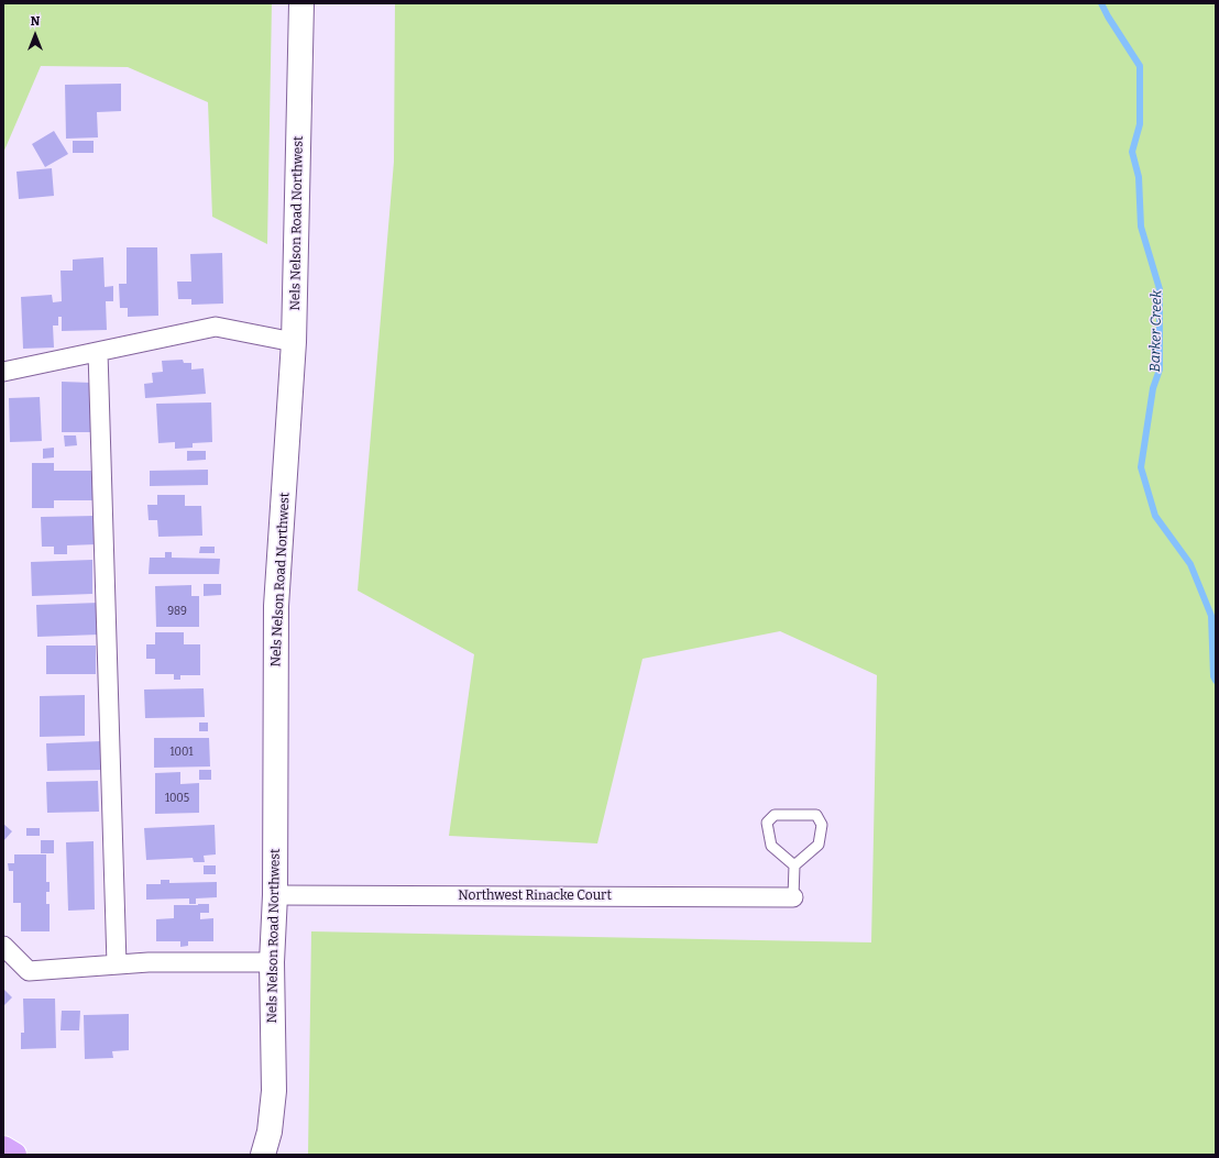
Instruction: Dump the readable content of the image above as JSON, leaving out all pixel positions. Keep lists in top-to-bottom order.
{
  "streets": {
    "street": ["Nels Nelson Road Northwest", "Northwest Rinacke Court"]
  },
  "crossings": [
    ["Nels Nelson Road Northwest", "Northwest Rinacke Court"]
  ],
  "water": ["Barker Creek"],
  "house_numbers": ["989", "1001", "1005"],
  "north": "top"
}
